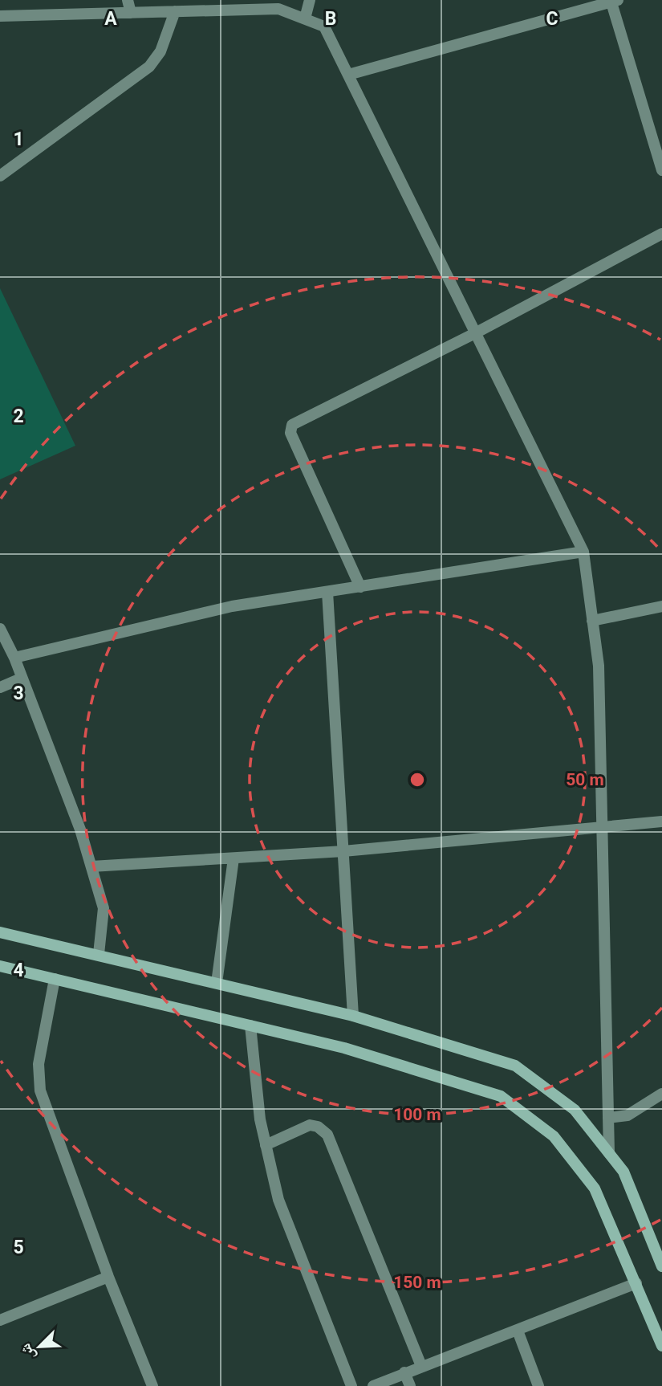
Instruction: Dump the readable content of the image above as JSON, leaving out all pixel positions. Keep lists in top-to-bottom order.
{
  "north": "bottom left",
  "grid": {
    "columns": ["A", "B", "C"],
    "rows": [
      "1",
      "2",
      "3",
      "4",
      "5"
    ]
  },
  "rings": ["50 m", "100 m", "150 m"]
}
